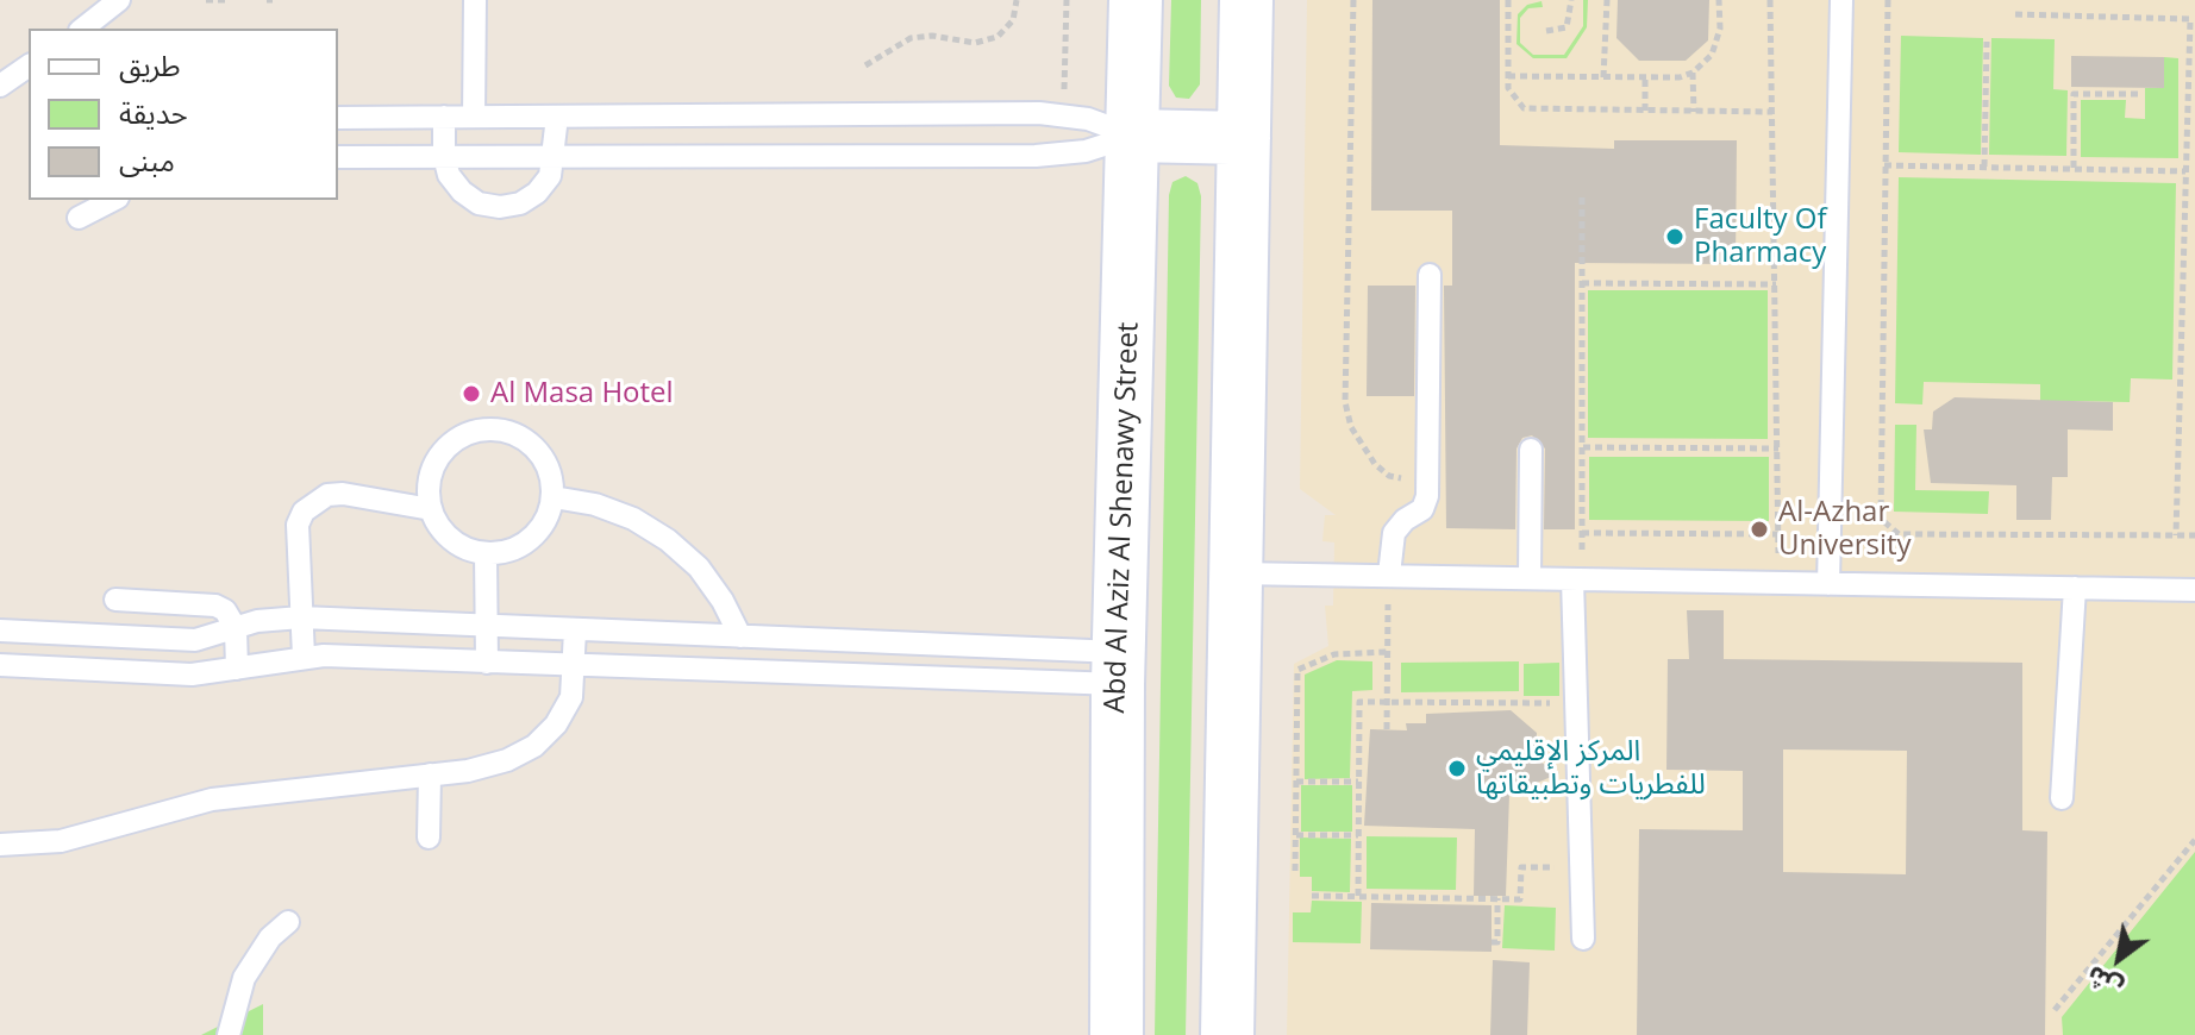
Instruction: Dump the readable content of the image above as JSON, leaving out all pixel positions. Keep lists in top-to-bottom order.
{
  "streets": {
    "street": ["Abd Al Aziz Al Shenawy Street"]
  },
  "places": [
    "Faculty Of Pharmacy",
    "Al Masa Hotel",
    "Al-Azhar University",
    "المركز الإقليمي للفطريات وتطبيقاتها"
  ],
  "legend": ["طريق", "حديقة", "مبنى"],
  "north": "bottom left"
}
